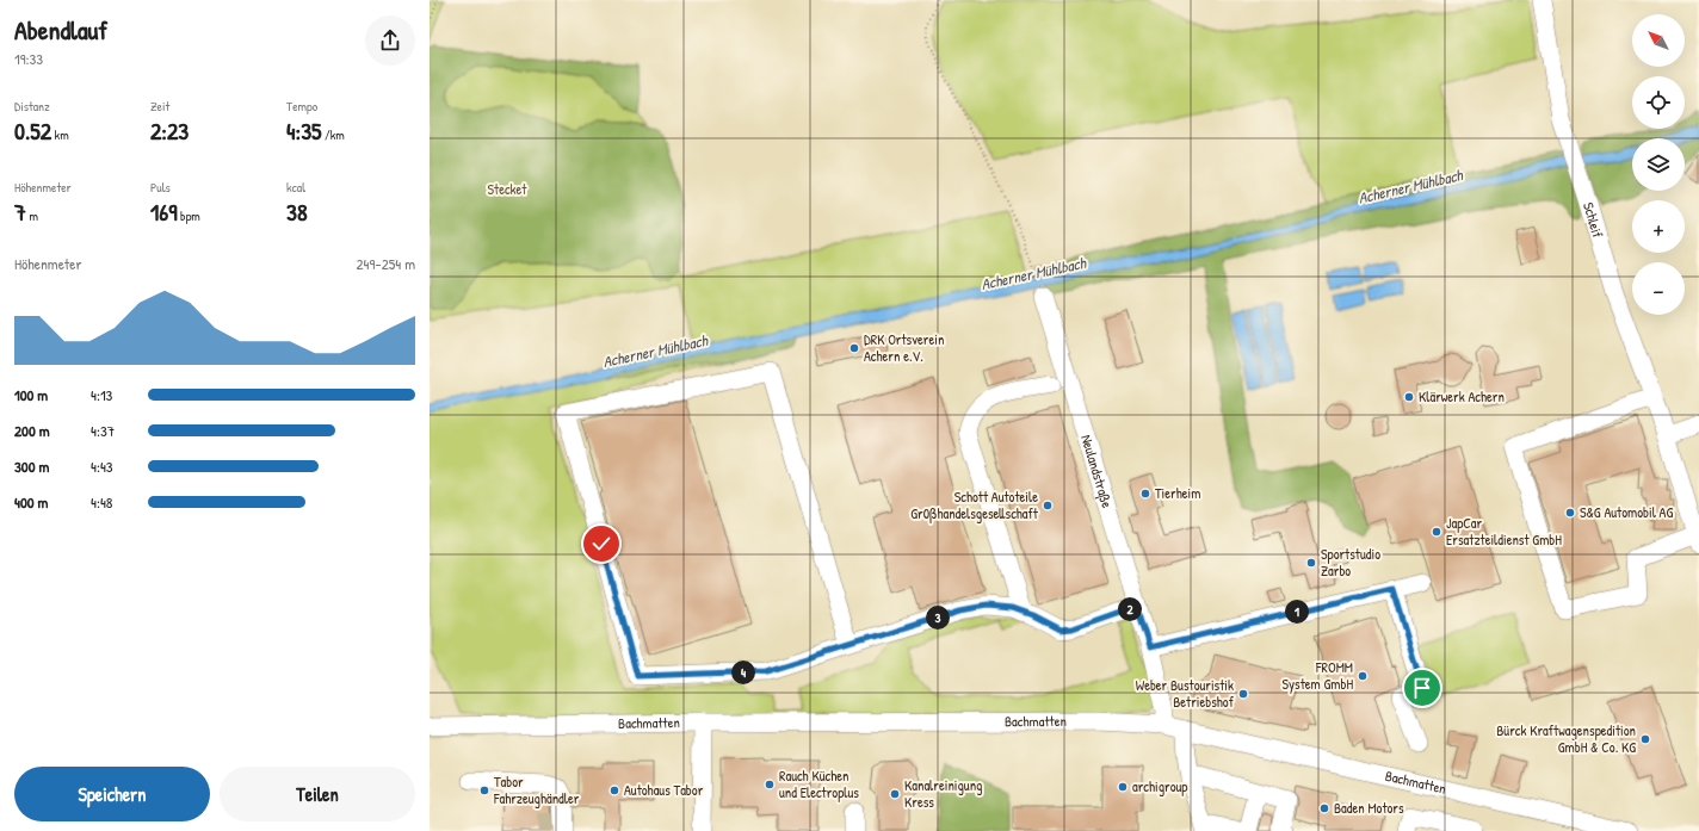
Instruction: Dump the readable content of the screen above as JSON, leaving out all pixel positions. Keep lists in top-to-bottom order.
{
  "streets": {
    "street": ["Schleif", "Neulandstraße", "Bachmatten"]
  },
  "crossings": [
    ["Neulandstraße", "Bachmatten"]
  ],
  "water": ["Acherner Mühlbach"],
  "parks": ["Stecket"],
  "places": [
    "DRK Ortsverein Achern e.V.",
    "Klärwerk Achern",
    "Tierheim",
    "Schott Autoteile Gr0ßhandelsgesellschaft",
    "S&G Automobil AG",
    "JapCar Ersatzteildienst GmbH",
    "Sportstudio Zarbo",
    "FROMM System GmbH",
    "Weber Bustouristik Betriebshof",
    "Bürck Kraftwagenspedition GmbH & Co. KG",
    "Rauch Küchen und Electroplus",
    "archigroup",
    "Tabor Fahrzeughändler",
    "Autohaus Tabor",
    "Kanalreinigung Kress",
    "Baden Motors"
  ],
  "north": "top left",
  "page": {
    "heading": ["Abendlauf", "19:33"],
    "map_buttons": ["+", "−"],
    "stats": [
      ["Distanz", "0.52 km"],
      ["Zeit", "2:23"],
      ["Tempo", "4:35 /km"],
      ["Höhenmeter", "7 m"],
      ["Puls", "169 bpm"],
      ["kcal", "38"]
    ],
    "chart": ["Höhenmeter", "249–254 m"],
    "list": [
      {
        "name": "100 m",
        "note": "4:13"
      },
      {
        "name": "200 m",
        "note": "4:37"
      },
      {
        "name": "300 m",
        "note": "4:43"
      },
      {
        "name": "400 m",
        "note": "4:48"
      }
    ],
    "pins": [
      "2",
      "1",
      "3",
      "4"
    ],
    "buttons": ["Speichern", "Teilen"]
  }
}
